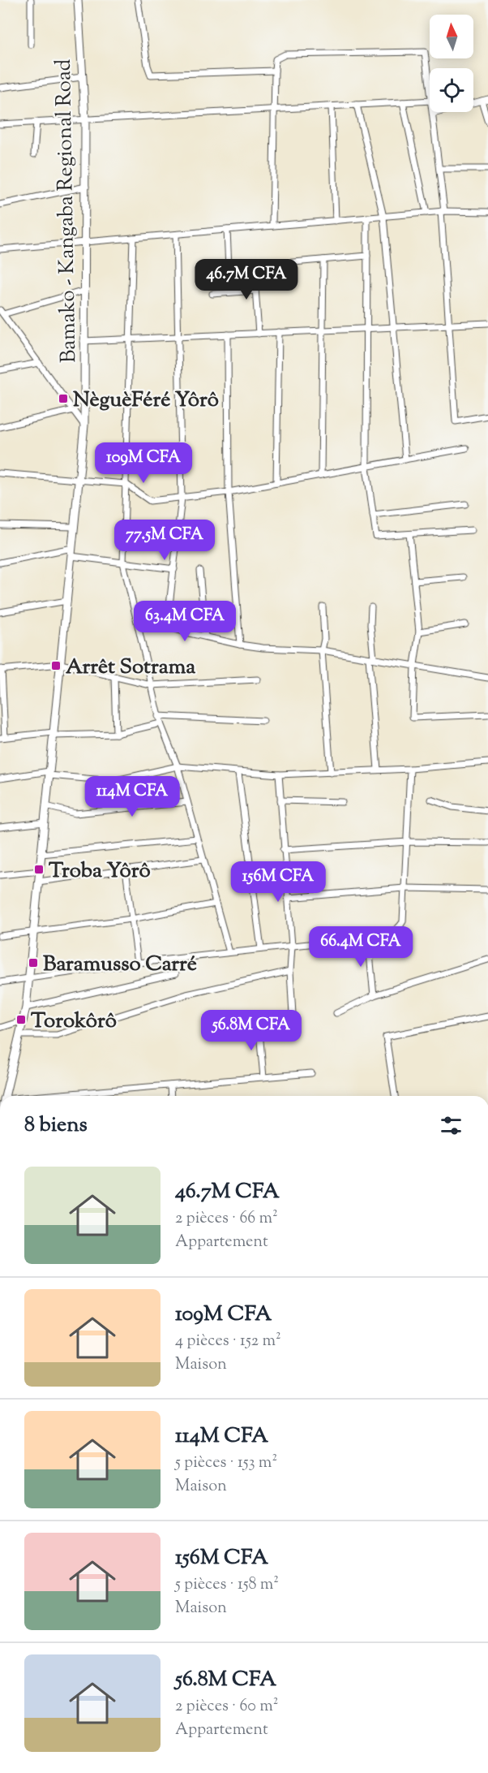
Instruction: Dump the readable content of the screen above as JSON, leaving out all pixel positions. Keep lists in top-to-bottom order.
{
  "streets": {
    "street": ["Bamako - Kangaba Regional Road"]
  },
  "places": {
    "transit": [
      "NèguèFéré Yôrô",
      "Arrêt Sotrama",
      "Troba Yôrô",
      "Baramusso Carré",
      "Torokôrô"
    ]
  },
  "north": "top",
  "page": {
    "price": [
      "46.7M CFA",
      "109M CFA",
      "77.5M CFA",
      "63.4M CFA",
      "114M CFA",
      "156M CFA",
      "66.4M CFA",
      "56.8M CFA"
    ],
    "heading": "8 biens",
    "list": [
      {
        "name": "46.7M CFA",
        "note": "2 pièces · 66 m² · Appartement"
      },
      {
        "name": "109M CFA",
        "note": "4 pièces · 152 m² · Maison"
      },
      {
        "name": "114M CFA",
        "note": "5 pièces · 153 m² · Maison"
      },
      {
        "name": "156M CFA",
        "note": "5 pièces · 158 m² · Maison"
      },
      {
        "name": "56.8M CFA",
        "note": "2 pièces · 60 m² · Appartement"
      }
    ]
  }
}
